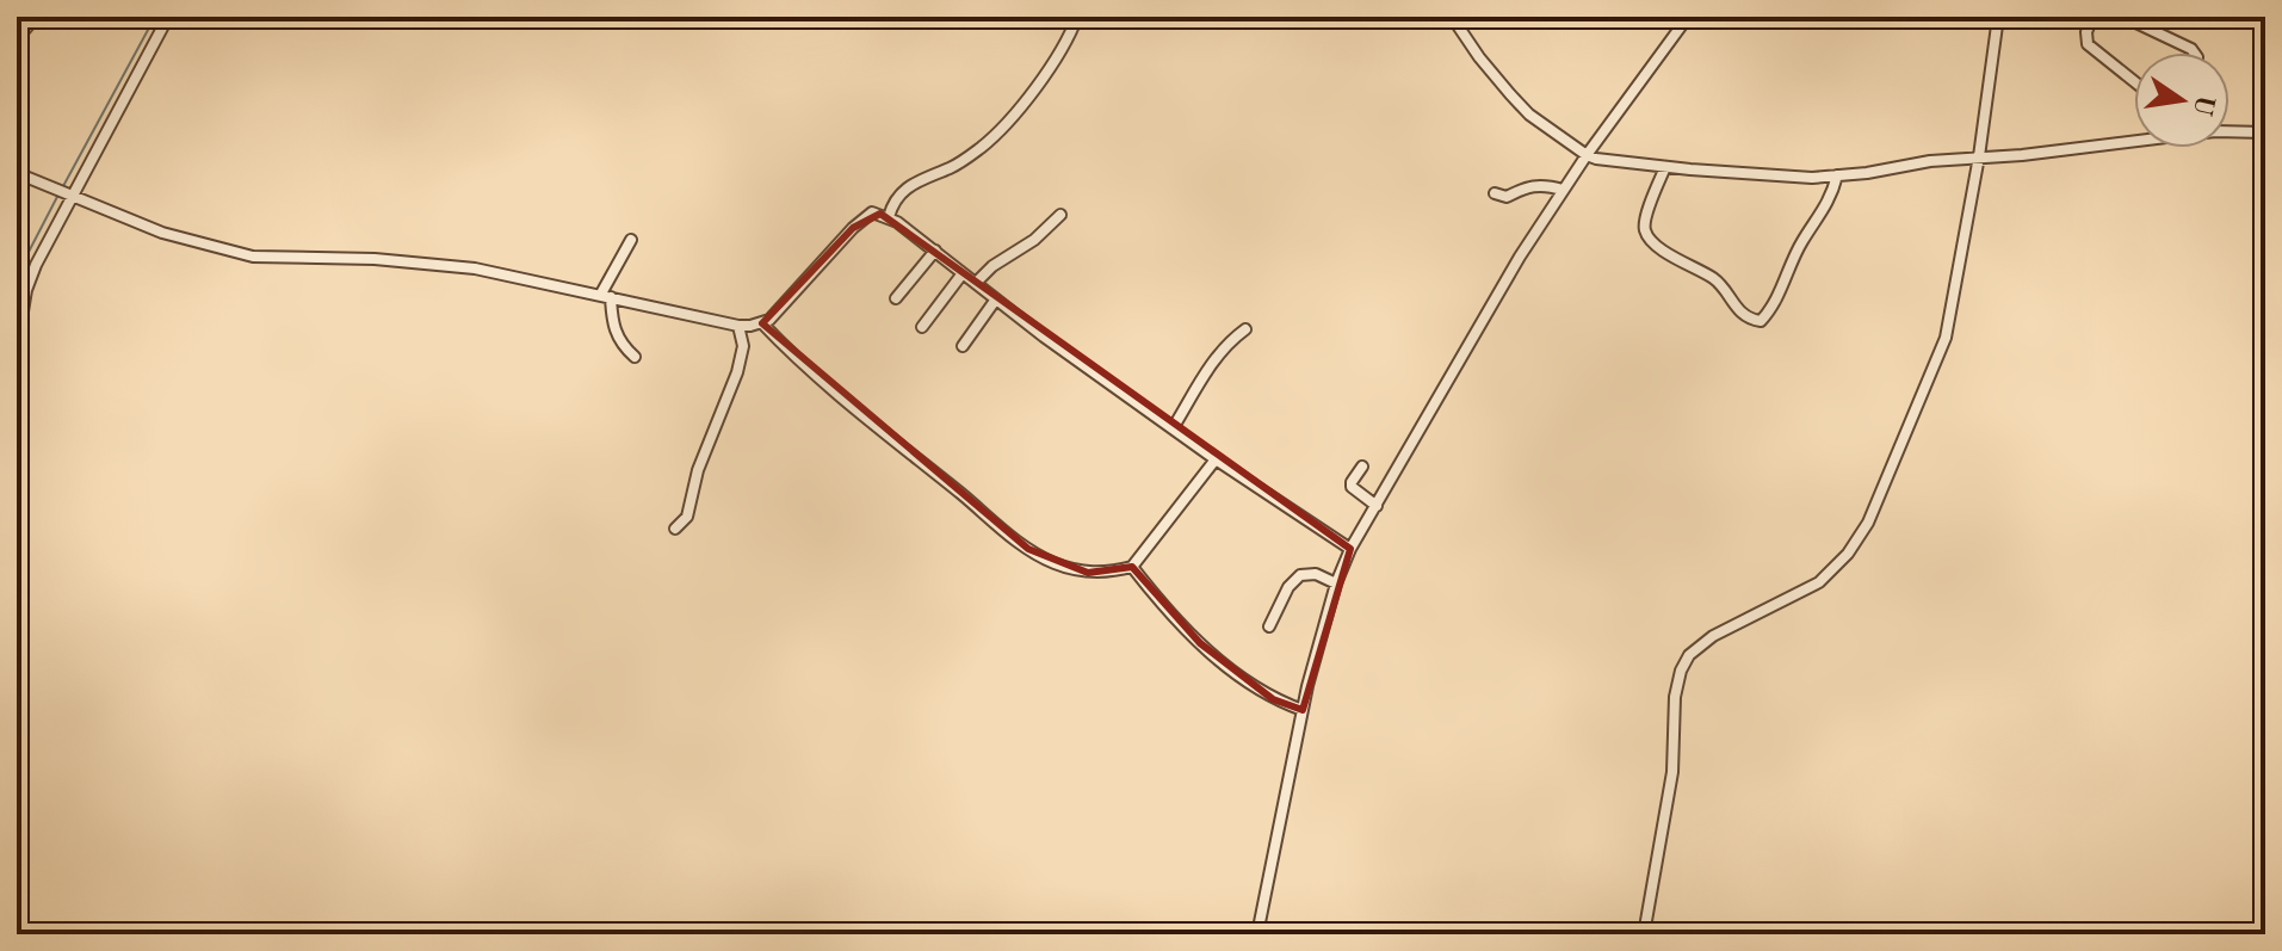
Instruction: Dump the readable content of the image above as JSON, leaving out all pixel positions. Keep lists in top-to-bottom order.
{
  "north": "right"
}
